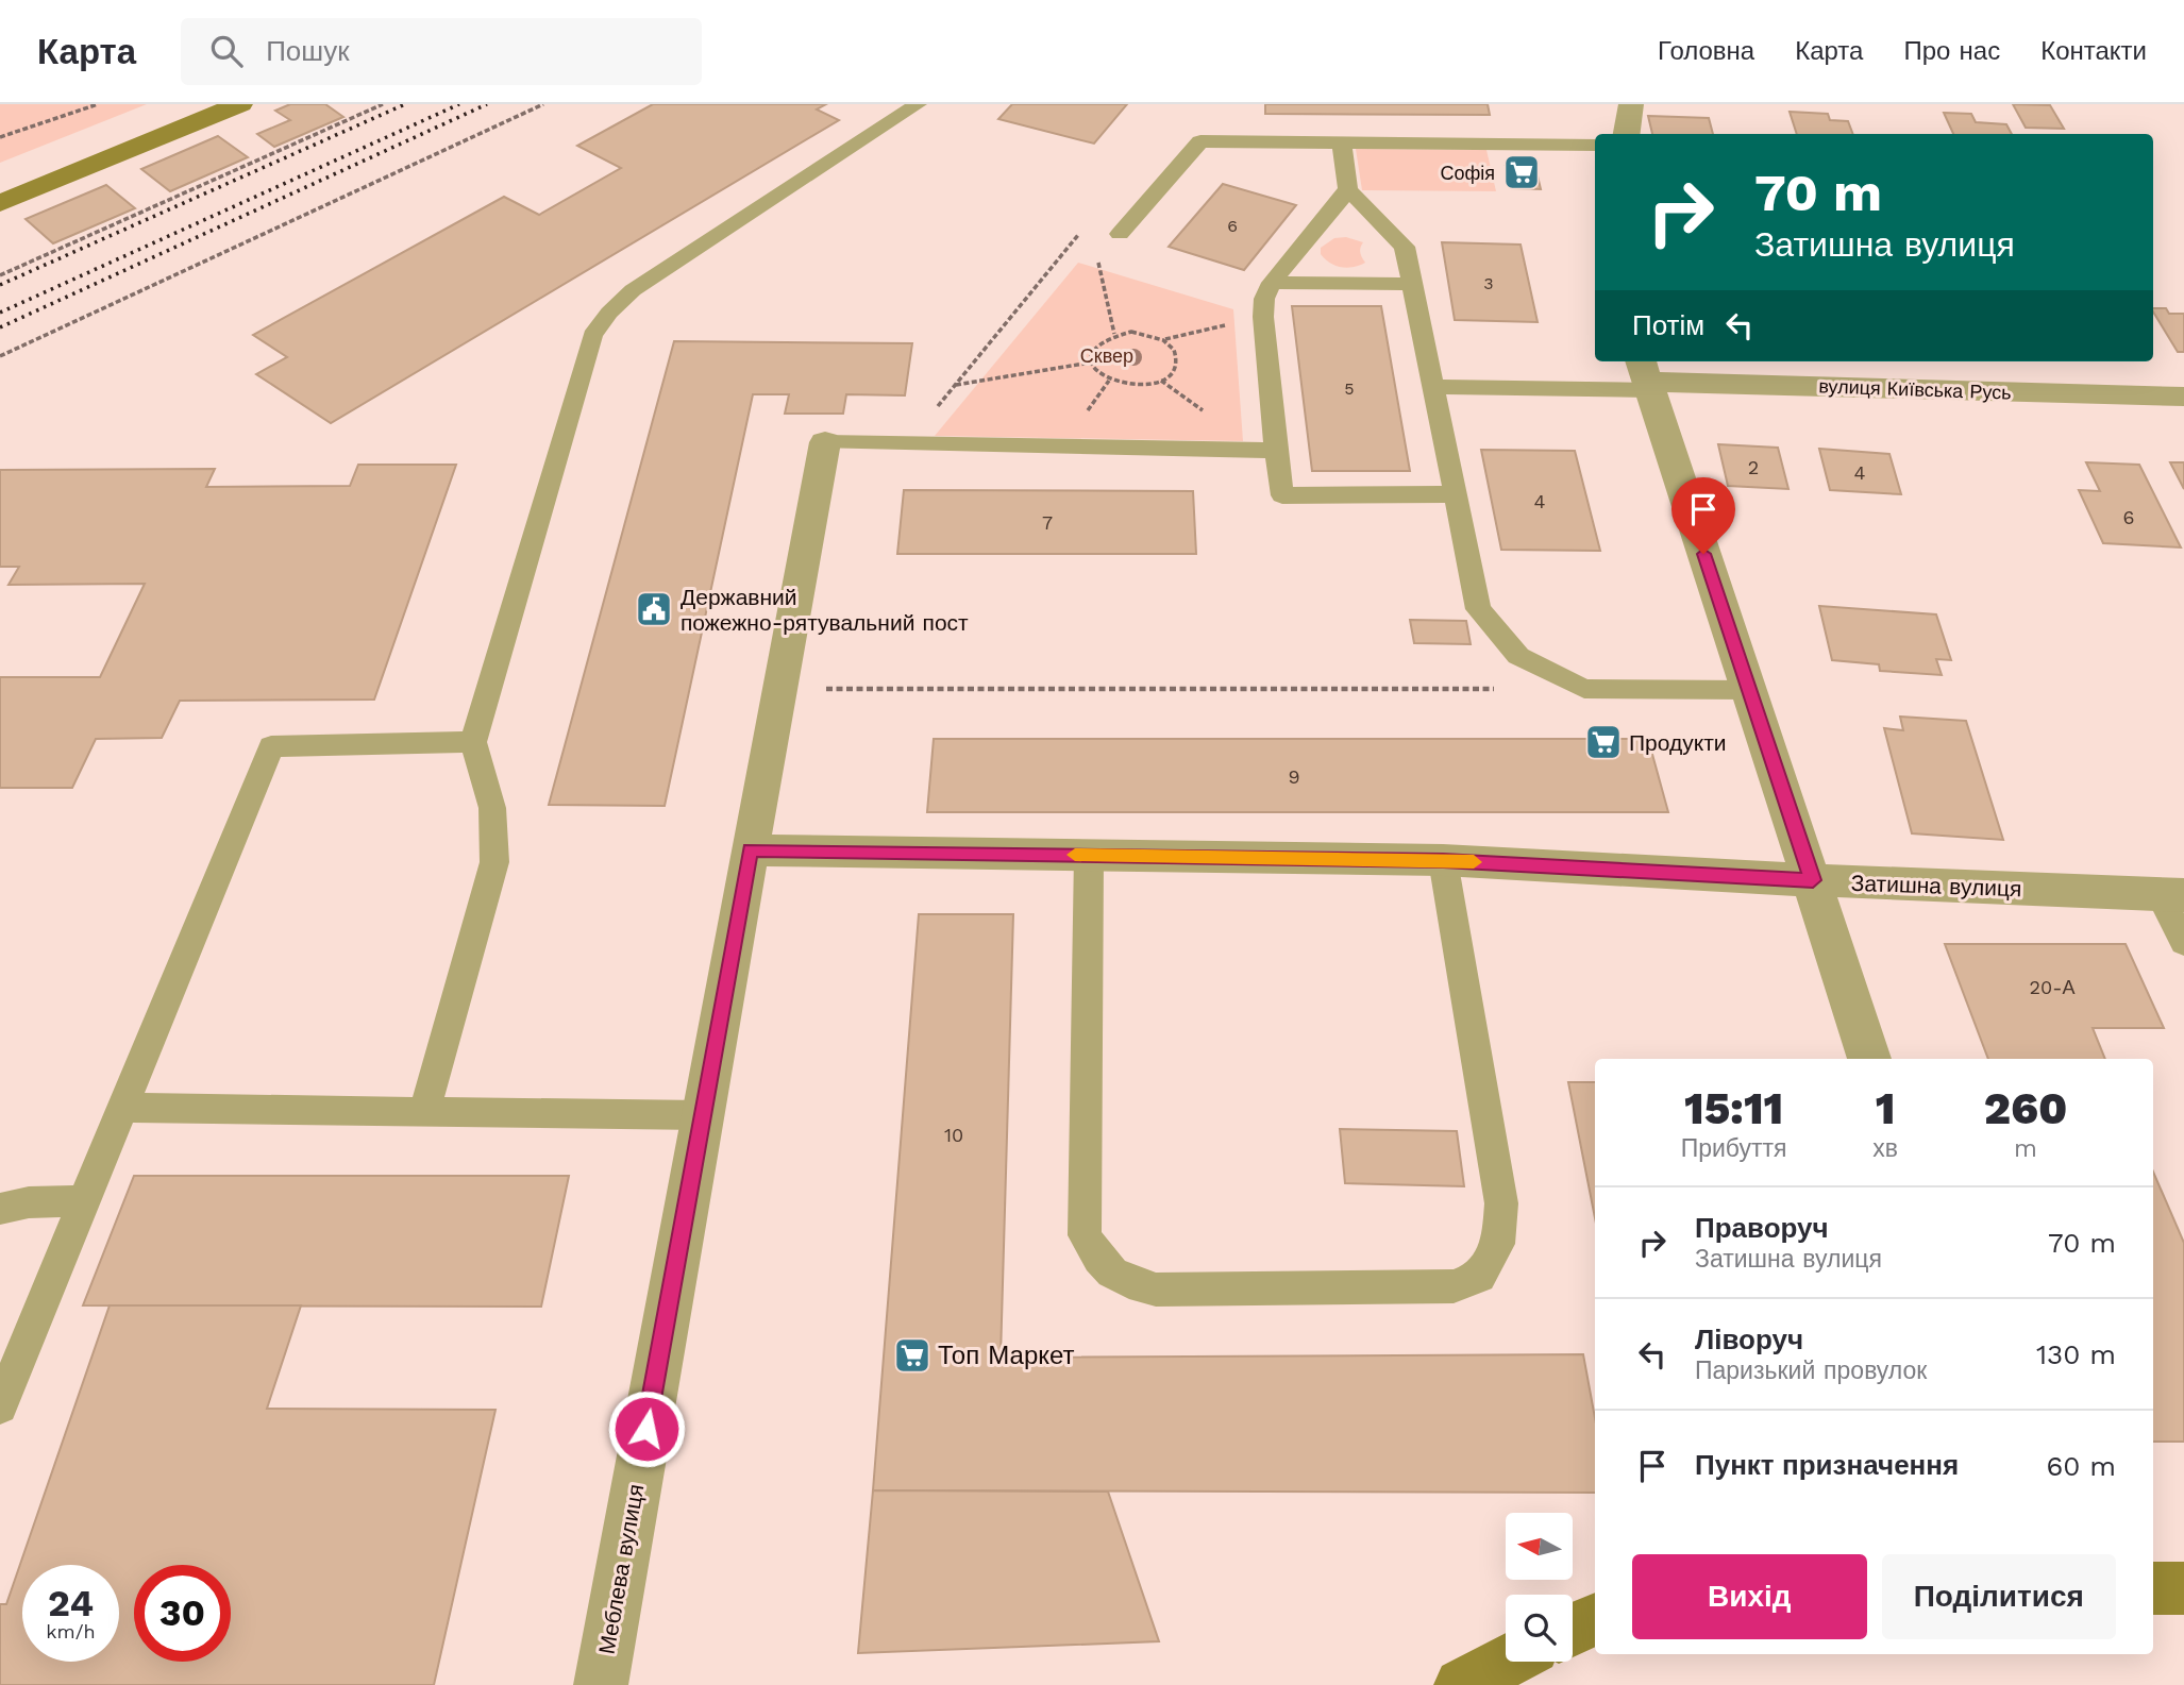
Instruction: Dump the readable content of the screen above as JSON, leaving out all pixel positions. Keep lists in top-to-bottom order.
{
  "streets": {
    "street": ["вулиця Київська Русь", "Затишна вулиця", "Меблева вулиця"]
  },
  "crossings": [
    ["Затишна вулиця", "Меблева вулиця"]
  ],
  "parks": ["Сквер"],
  "places": {
    "supermarket": ["Софія", "Продукти", "Топ Маркет"],
    "public building": ["Державний пожежно-рятувальний пост"]
  },
  "house_numbers": [
    "6",
    "3",
    "5",
    "2",
    "4",
    "4",
    "6",
    "7",
    "9",
    "20-А",
    "10"
  ],
  "north": "left",
  "page": {
    "header": "Карта",
    "search": "Пошук",
    "nav": [
      "Головна",
      "Карта",
      "Про нас",
      "Контакти"
    ],
    "turn": ["70 m", "Затишна вулиця"],
    "then": "Потім",
    "eta": [
      "15:11",
      "Прибуття",
      "1",
      "хв",
      "260",
      "m"
    ],
    "list": [
      {
        "name": "Праворуч",
        "note": "Затишна вулиця",
        "value": "70 m"
      },
      {
        "name": "Ліворуч",
        "note": "Паризький провулок",
        "value": "130 m"
      },
      {
        "name": "Пункт призначення",
        "value": "60 m"
      }
    ],
    "buttons": ["Вихід", "Поділитися"],
    "speed": "24 km/h",
    "limit": "30"
  }
}
